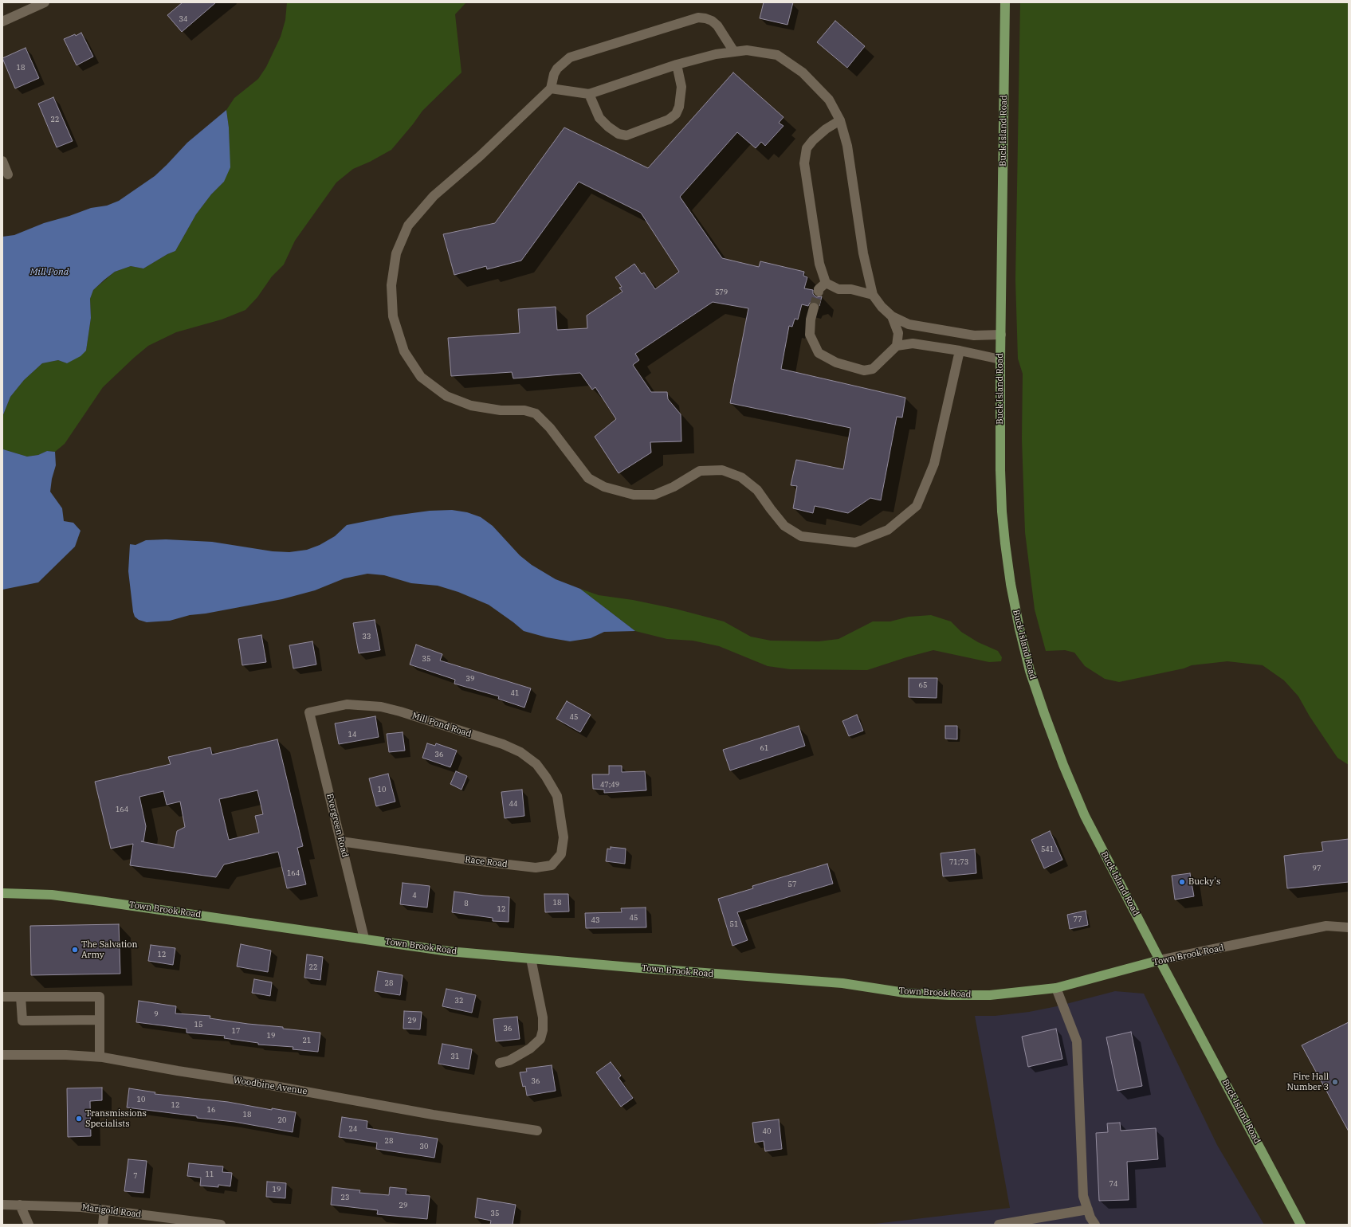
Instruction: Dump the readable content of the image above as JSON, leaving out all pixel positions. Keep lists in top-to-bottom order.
{
  "streets": {
    "main road": ["Buck Island Road", "Town Brook Road"],
    "street": [
      "Mill Pond Road",
      "Evergreen Road",
      "Race Road",
      "Woodbine Avenue",
      "Marigold Road"
    ]
  },
  "crossings": [
    ["Buck Island Road", "Town Brook Road"],
    ["Mill Pond Road", "Evergreen Road"],
    ["Mill Pond Road", "Race Road"],
    ["Evergreen Road", "Race Road"],
    ["Evergreen Road", "Town Brook Road"]
  ],
  "water": ["Mill Pond"],
  "places": [
    "Bucky's",
    "The Salvation Army",
    "Fire Hall Number 3",
    "Transmissions Specialists"
  ],
  "house_numbers": [
    "34",
    "18",
    "22",
    "579",
    "33",
    "35",
    "39",
    "65",
    "41",
    "45",
    "14",
    "61",
    "36",
    "47;49",
    "10",
    "44",
    "164",
    "541",
    "71;73",
    "97",
    "164",
    "57",
    "4",
    "18",
    "8",
    "12",
    "45",
    "77",
    "43",
    "51",
    "12",
    "22",
    "28",
    "32",
    "9",
    "29",
    "15",
    "36",
    "17",
    "19",
    "21",
    "31",
    "36",
    "10",
    "12",
    "16",
    "18",
    "20",
    "24",
    "40",
    "28",
    "30",
    "11",
    "7",
    "74",
    "19",
    "23",
    "29",
    "35"
  ]
}
